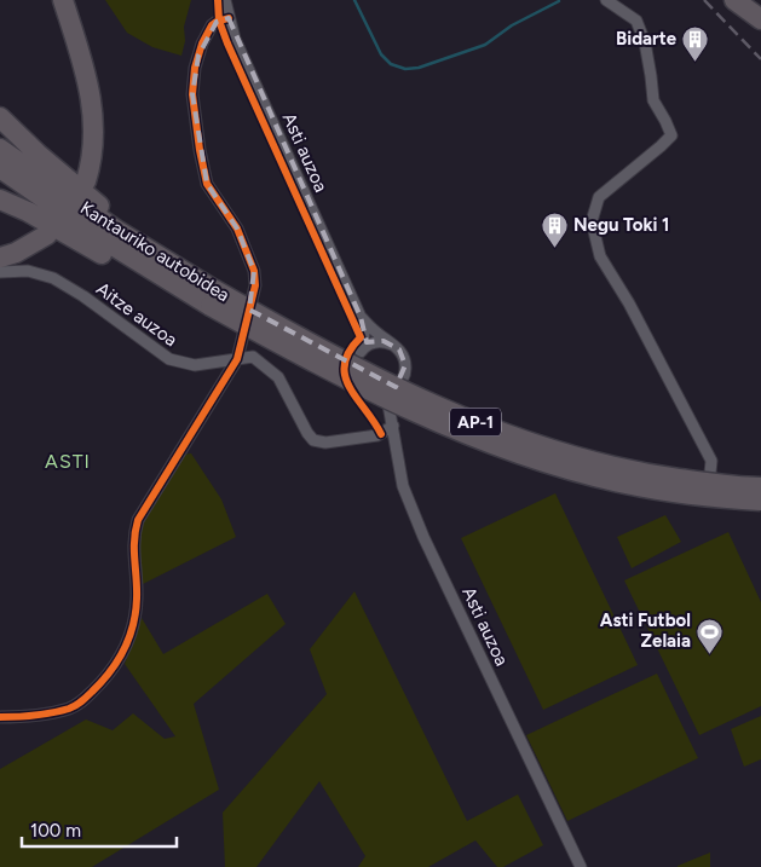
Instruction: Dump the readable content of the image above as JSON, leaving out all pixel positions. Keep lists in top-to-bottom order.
{
  "streets": {
    "highway": ["Kantauriko autobidea", "AP-1"],
    "street": ["Asti auzoa", "Aitze auzoa"]
  },
  "crossings": [
    ["Asti auzoa", "Aitze auzoa"],
    ["Kantauriko autobidea", "AP-1"]
  ],
  "districts": ["ASTI"],
  "places": {
    "building": ["Bidarte", "Negu Toki 1"],
    "sports": ["Asti Futbol Zelaia"]
  },
  "scale_bar": "100 m"
}
